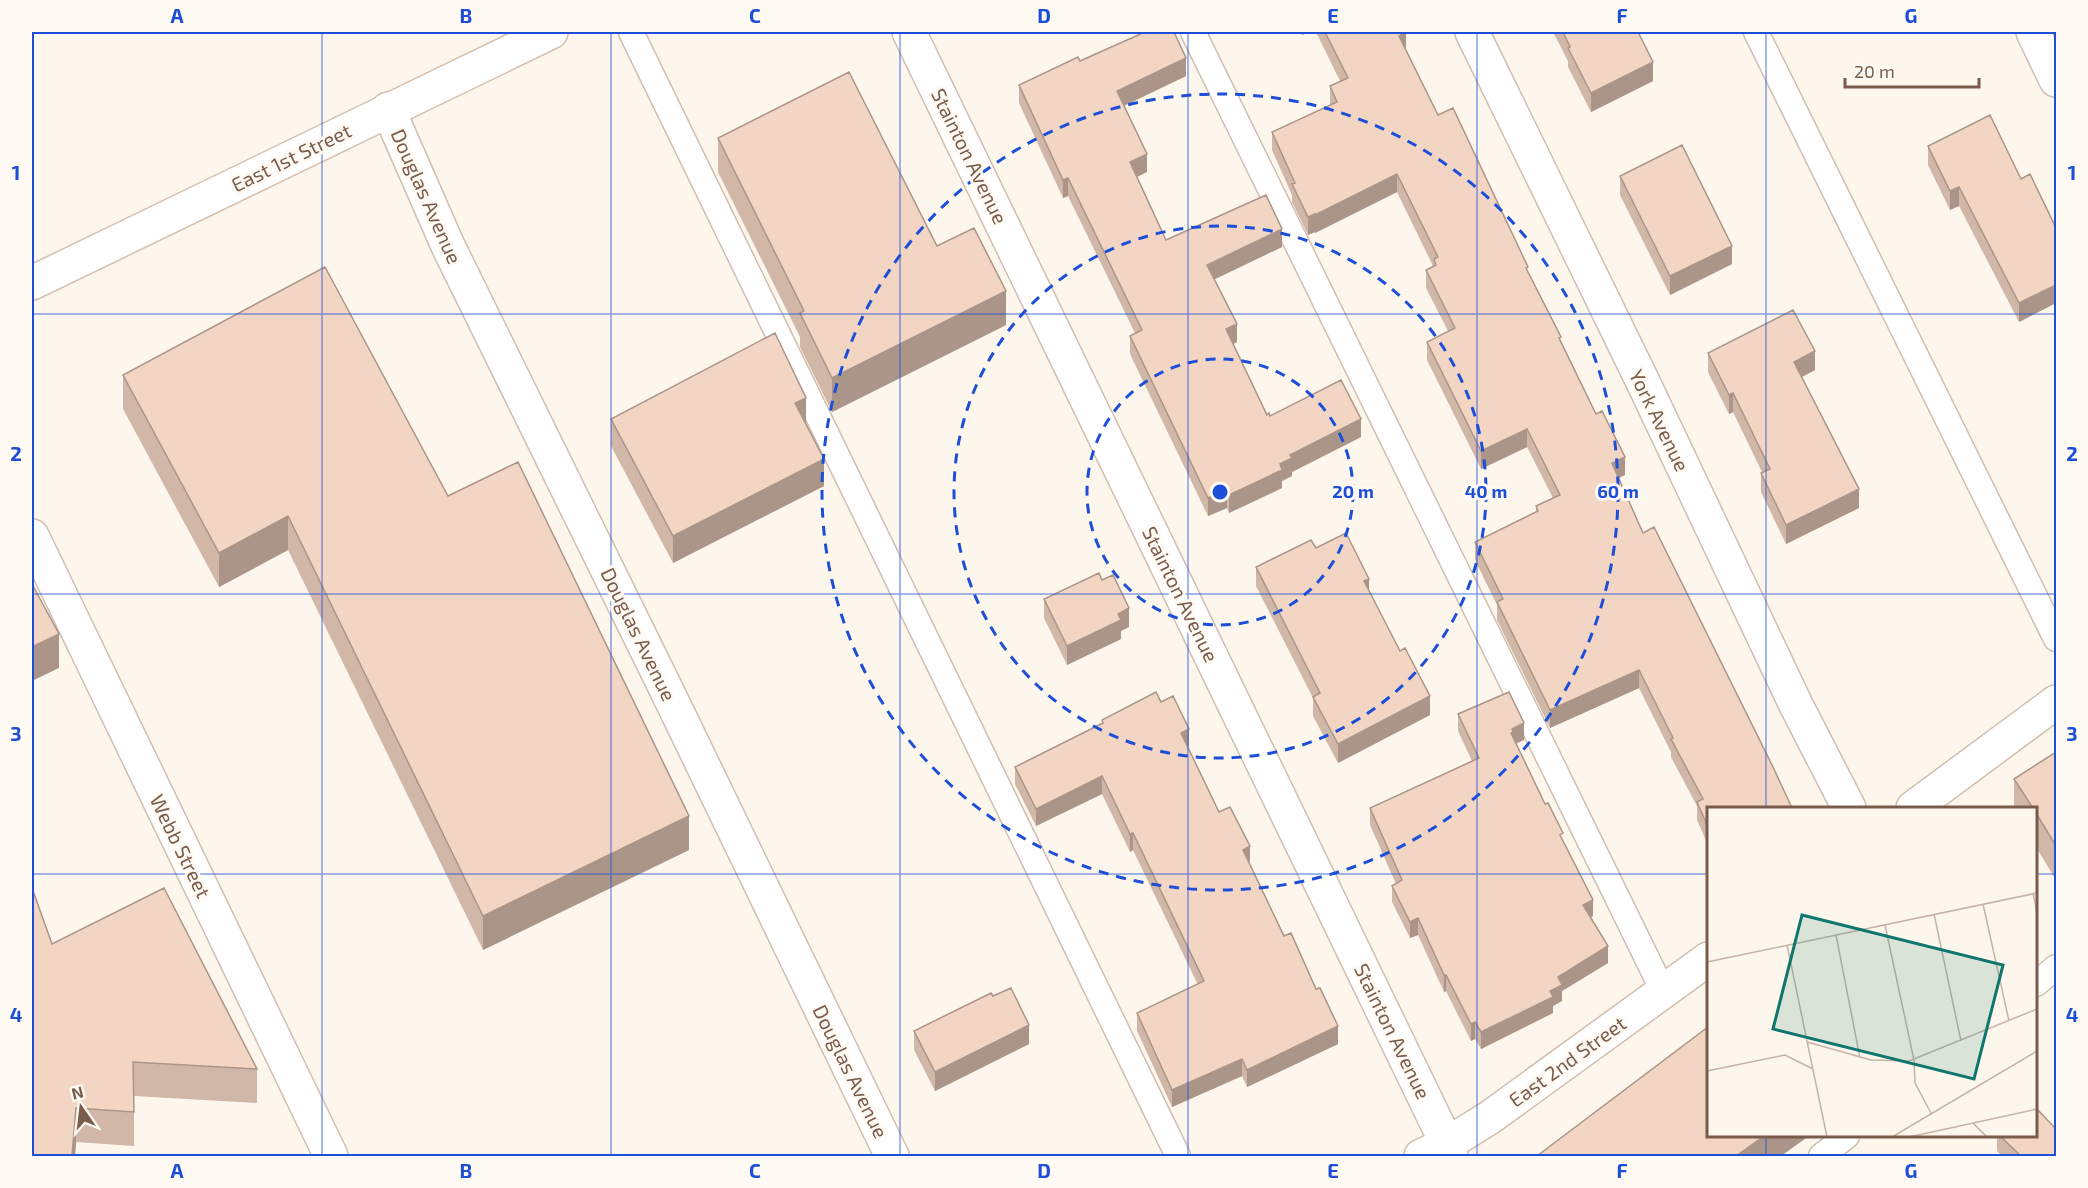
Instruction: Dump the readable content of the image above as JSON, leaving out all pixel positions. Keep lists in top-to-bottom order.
{
  "streets": {
    "street": [
      "Stainton Avenue",
      "East 1st Street",
      "Douglas Avenue",
      "York Avenue",
      "Webb Street",
      "East 2nd Street"
    ]
  },
  "crossings": [
    ["Stainton Avenue", "East 2nd Street"],
    ["East 1st Street", "Douglas Avenue"]
  ],
  "scale_bar": "20 m",
  "north": "top",
  "grid": {
    "columns": [
      "A",
      "B",
      "C",
      "D",
      "E",
      "F",
      "G"
    ],
    "rows": [
      "1",
      "2",
      "3",
      "4"
    ]
  },
  "rings": ["20 m", "40 m", "60 m"]
}
